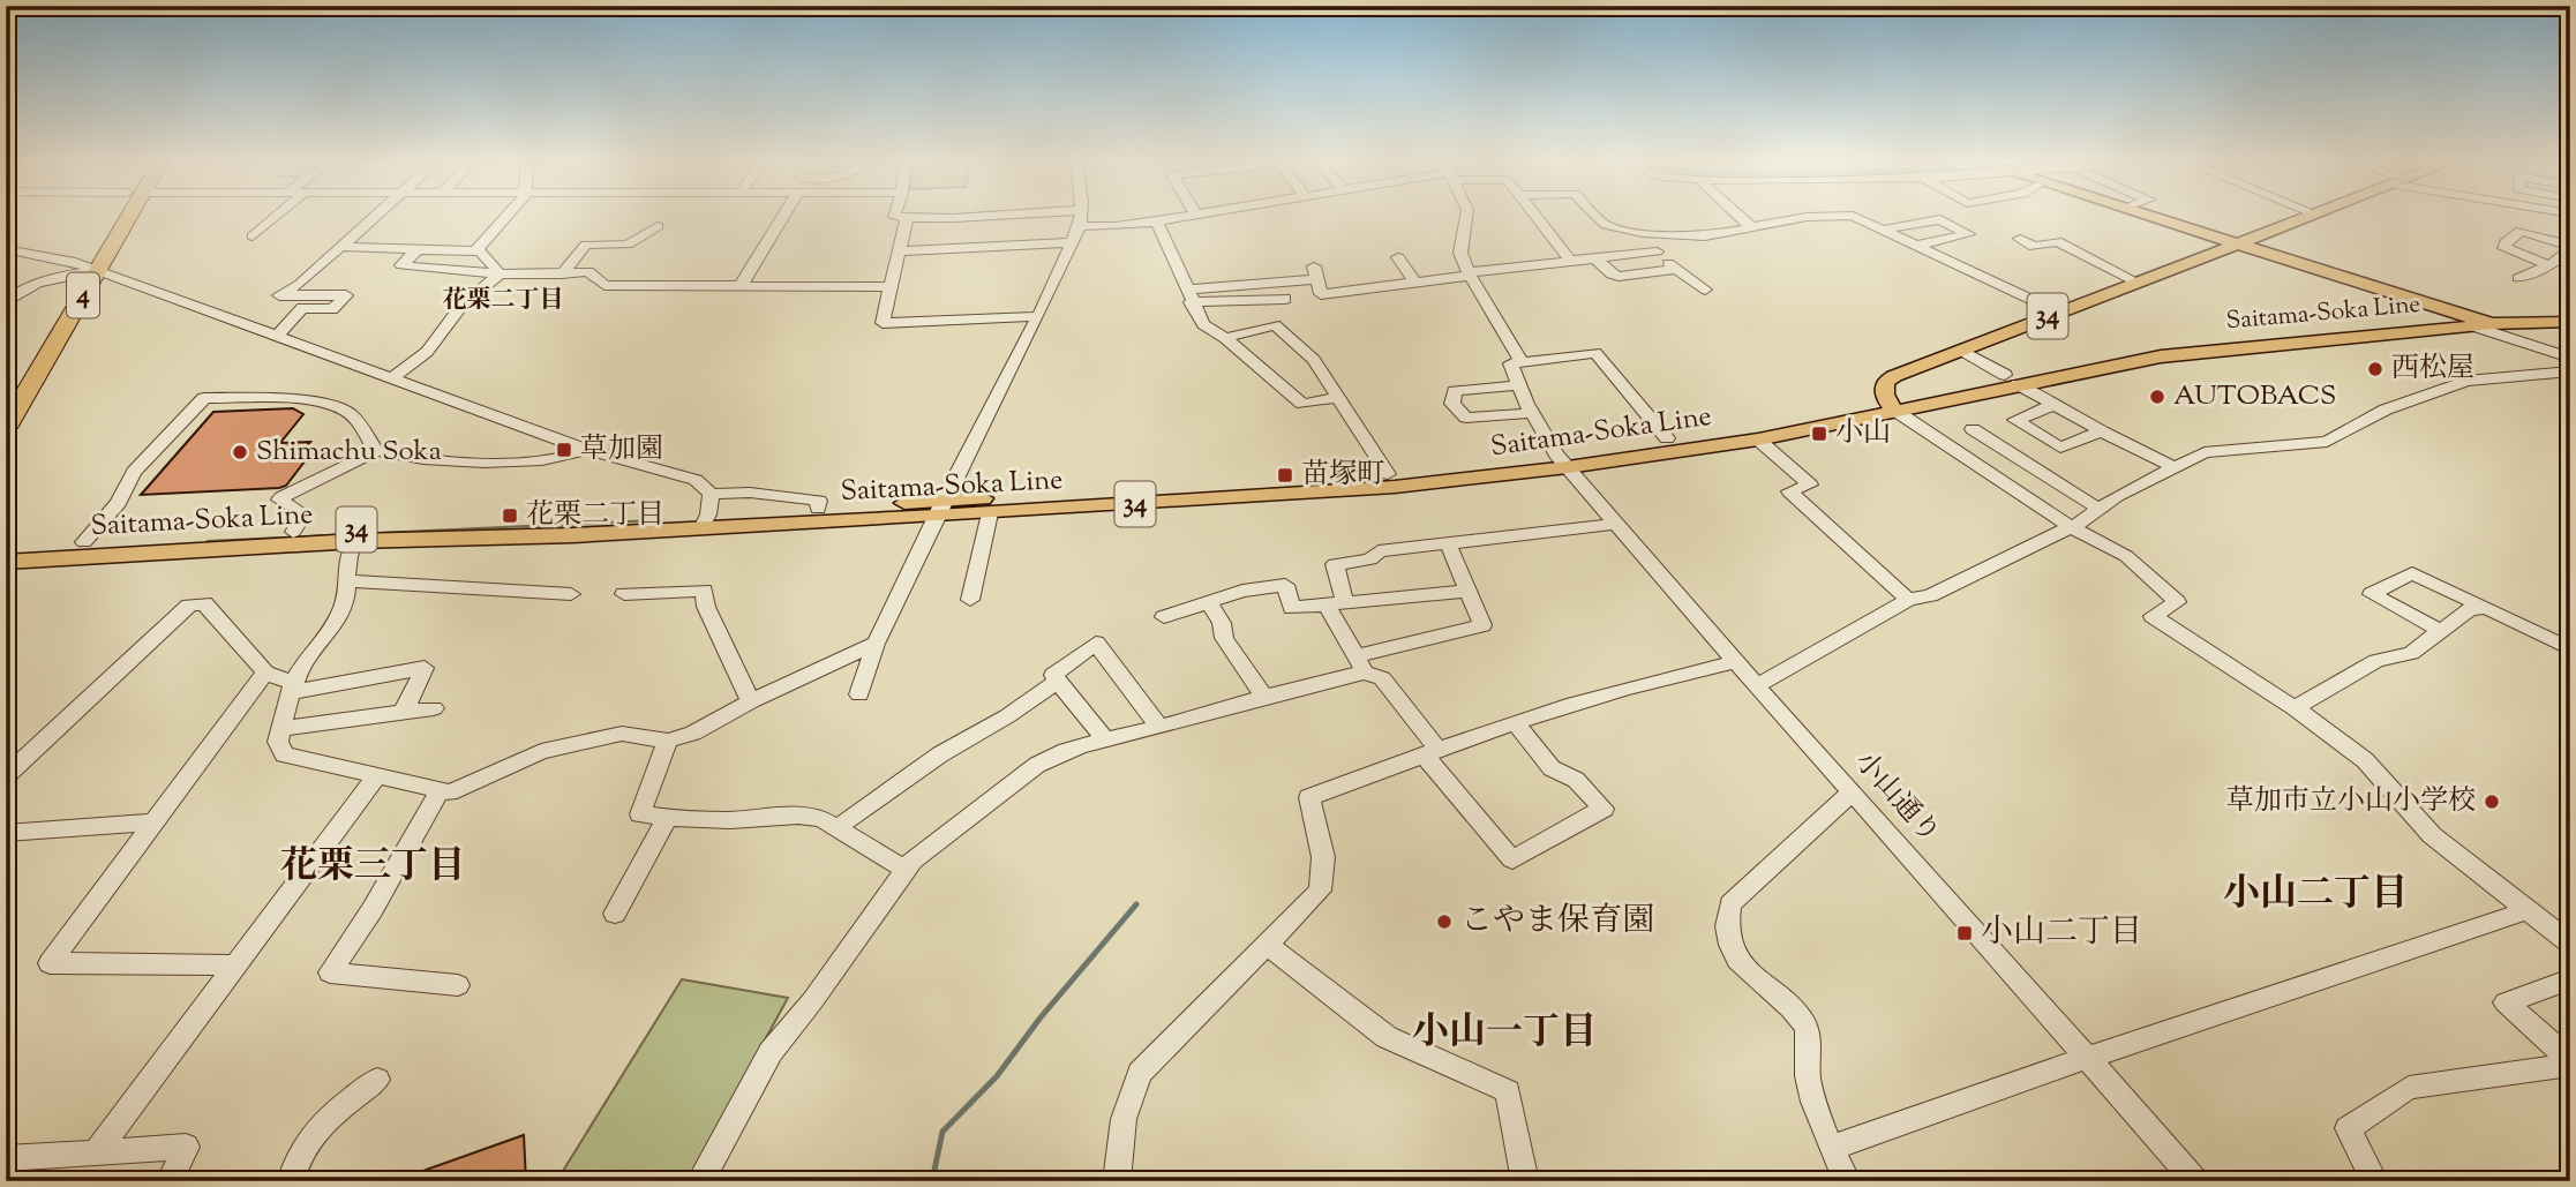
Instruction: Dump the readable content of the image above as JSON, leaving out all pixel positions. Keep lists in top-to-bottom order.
{
  "streets": {
    "highway": ["4"],
    "main road": ["Saitama-Soka Line", "34"],
    "street": ["小山通り"]
  },
  "crossings": [
    ["Saitama-Soka Line", "34"],
    ["Saitama-Soka Line", "小山通り"]
  ],
  "districts": [
    "花栗二丁目",
    "花栗三丁目",
    "小山二丁目",
    "小山一丁目"
  ],
  "places": {
    "other": [
      "西松屋",
      "AUTOBACS",
      "Shimachu Soka",
      "草加市立小山小学校",
      "こやま保育園"
    ],
    "transit": [
      "小山",
      "草加園",
      "苗塚町",
      "花栗二丁目",
      "小山二丁目"
    ]
  }
}
